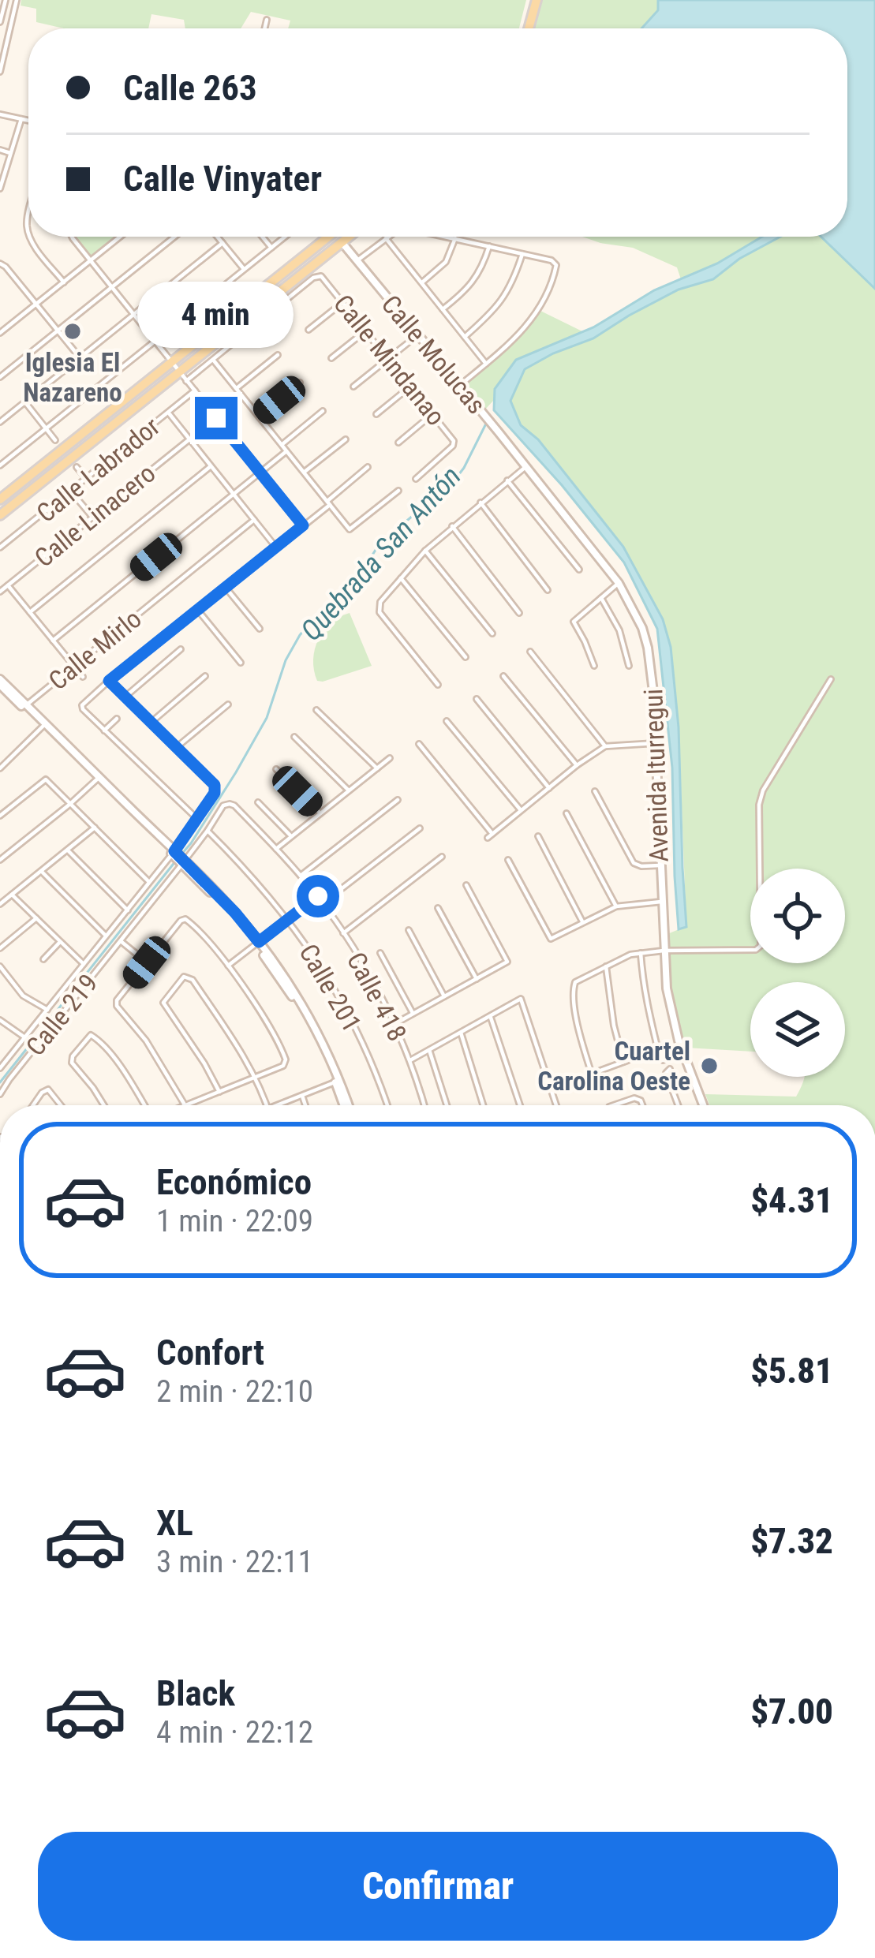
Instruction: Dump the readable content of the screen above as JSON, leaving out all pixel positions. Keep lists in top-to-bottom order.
{
  "streets": {
    "street": [
      "Calle Molucas",
      "Calle Mindanao",
      "Calle Labrador",
      "Calle Linacero",
      "Calle Mirlo",
      "Avenida Iturregui",
      "Calle 201",
      "Calle 418",
      "Calle 219"
    ]
  },
  "crossings": [
    ["Calle Molucas", "Avenida Iturregui"],
    ["Calle 201", "Calle 219"],
    ["Calle 418", "Calle 219"]
  ],
  "water": ["Quebrada San Antón"],
  "places": ["Iglesia El Nazareno", "Cuartel Carolina Oeste"],
  "page": {
    "banner": ["Calle 263", "Calle Vinyater"],
    "bubble": "4 min",
    "list": [
      {
        "name": "Económico",
        "note": "1 min · 22:09",
        "value": "$4.31"
      },
      {
        "name": "Confort",
        "note": "2 min · 22:10",
        "value": "$5.81"
      },
      {
        "name": "XL",
        "note": "3 min · 22:11",
        "value": "$7.32"
      },
      {
        "name": "Black",
        "note": "4 min · 22:12",
        "value": "$7.00"
      }
    ],
    "buttons": "Confirmar"
  }
}
